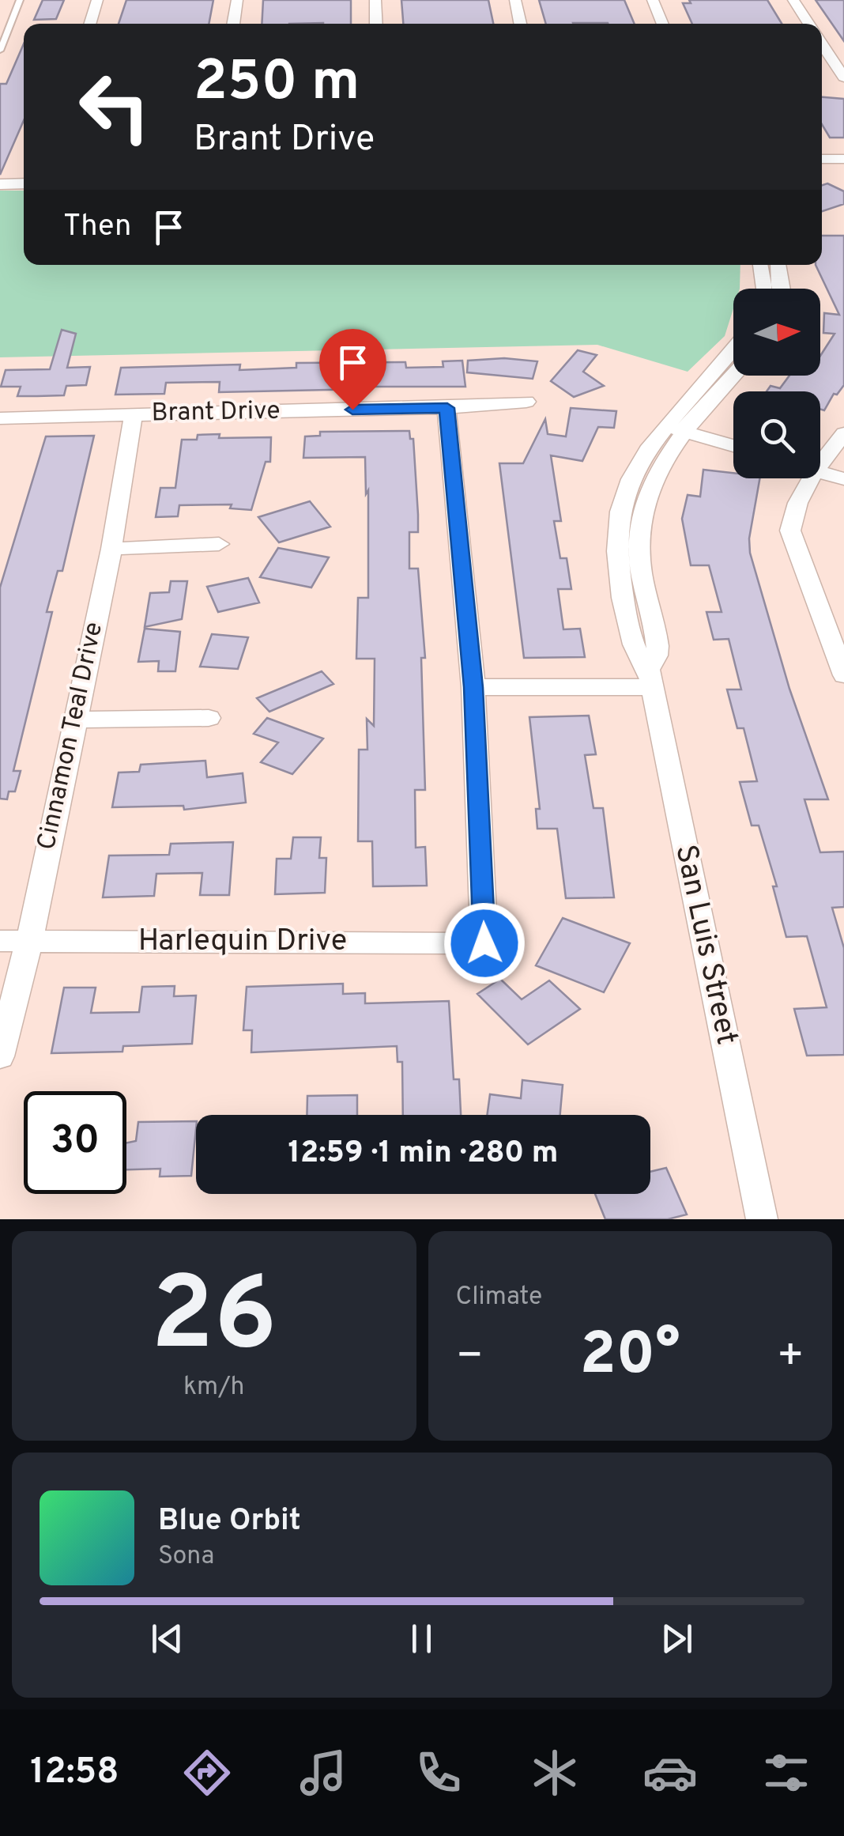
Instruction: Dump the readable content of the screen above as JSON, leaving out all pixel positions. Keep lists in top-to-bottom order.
{
  "streets": {
    "street": [
      "Brant Drive",
      "Cinnamon Teal Drive",
      "Harlequin Drive",
      "San Luis Street"
    ]
  },
  "crossings": [
    ["Brant Drive", "Cinnamon Teal Drive"],
    ["Cinnamon Teal Drive", "Harlequin Drive"]
  ],
  "north": "right",
  "page": {
    "turn": ["250 m", "Brant Drive"],
    "then": "Then",
    "limit": "30",
    "trip": "12:59 · 1 min · 280 m",
    "tile": [
      ["26", "km/h"],
      "Climate"
    ],
    "heat": ["−", "20°", "+"],
    "song": ["Blue Orbit", "Sona"],
    "tabs": "12:58"
  }
}
